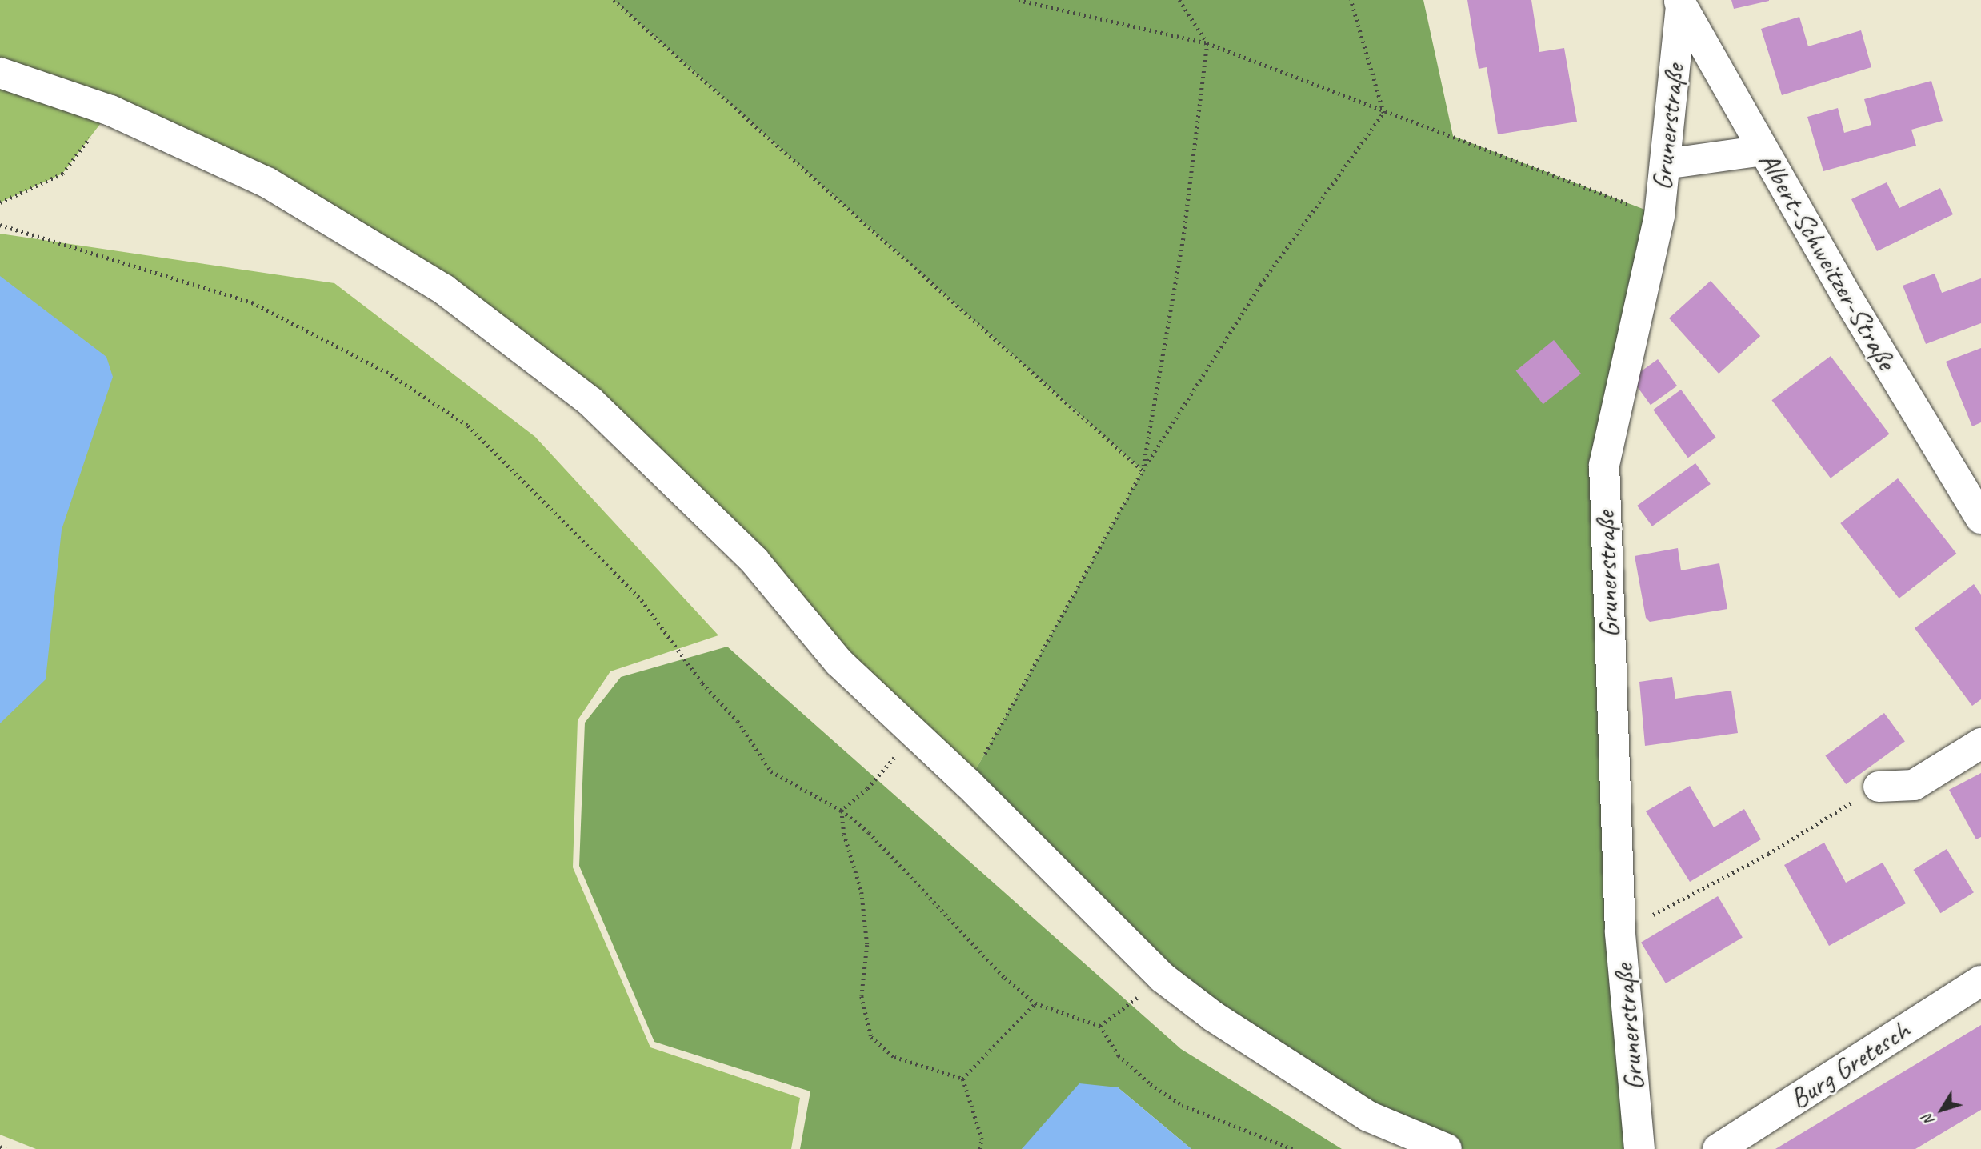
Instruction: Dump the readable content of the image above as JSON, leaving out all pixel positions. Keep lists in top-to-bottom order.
{
  "streets": {
    "street": ["Grunerstraße", "Albert-Schweitzer-Straße", "Burg Gretesch"]
  },
  "crossings": [
    ["Grunerstraße", "Albert-Schweitzer-Straße"]
  ],
  "north": "bottom left"
}
